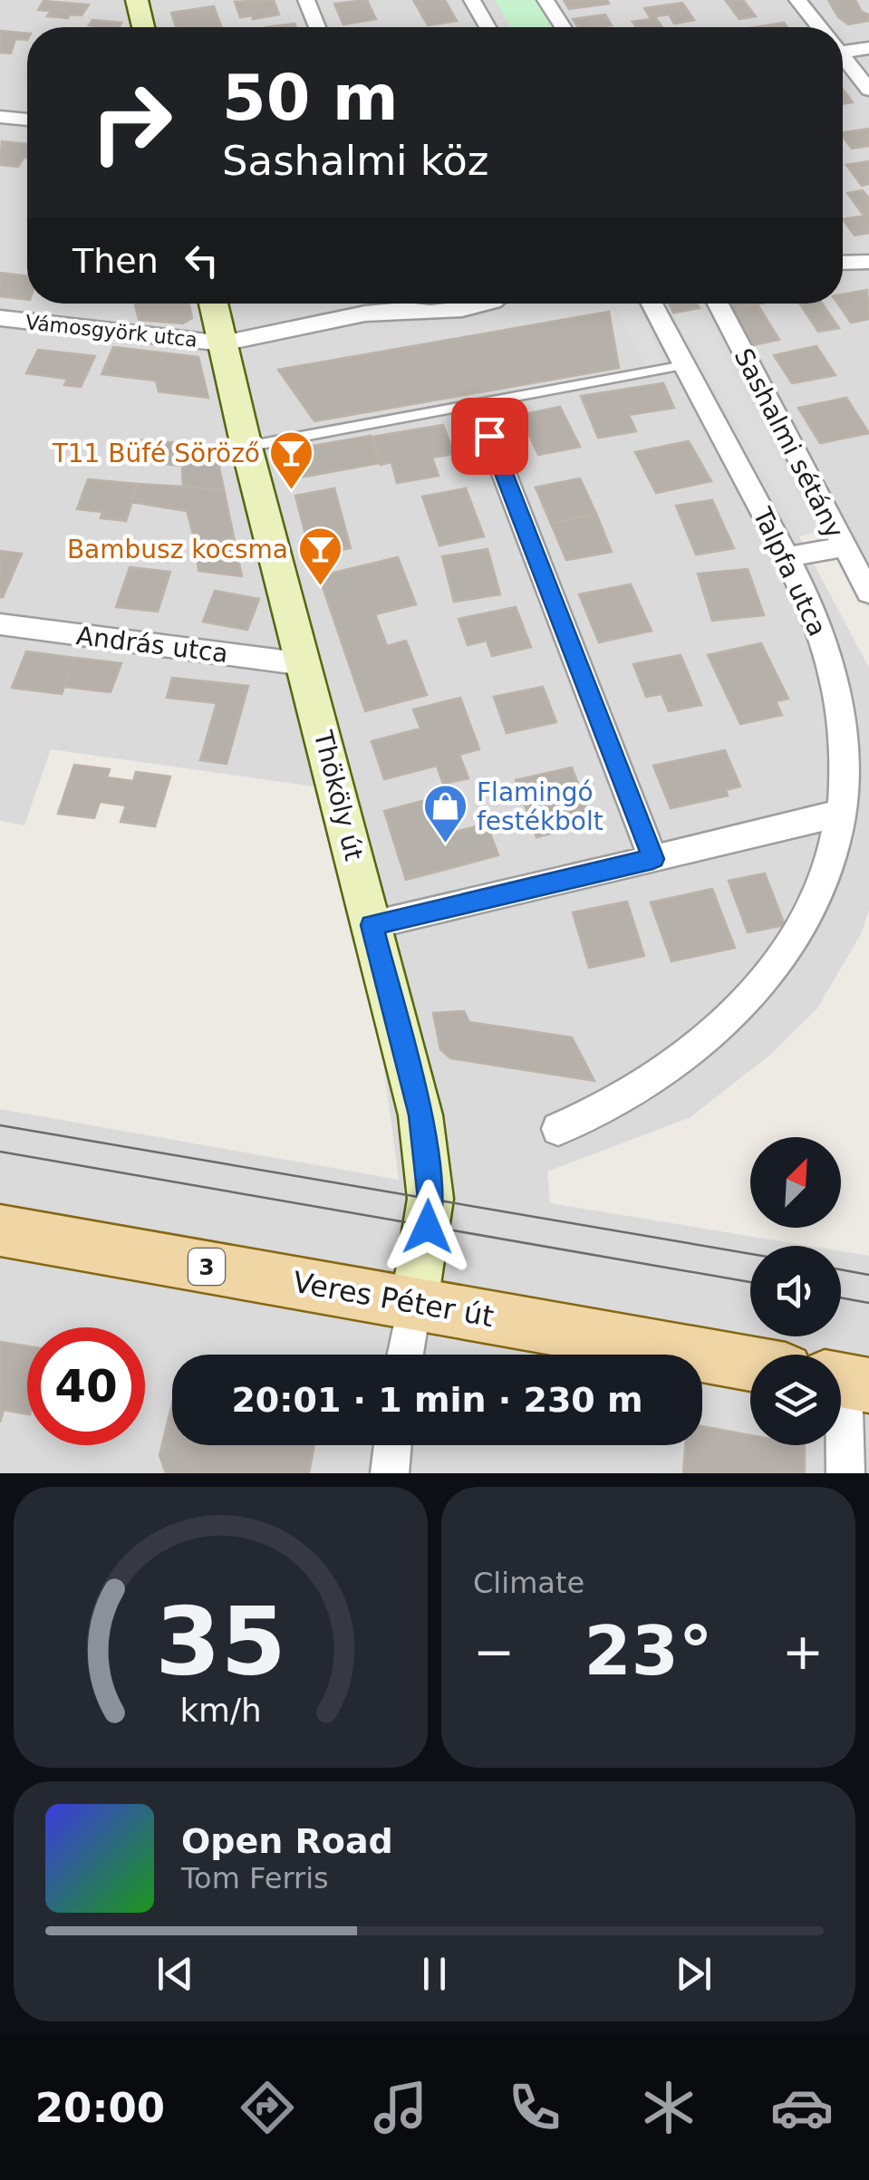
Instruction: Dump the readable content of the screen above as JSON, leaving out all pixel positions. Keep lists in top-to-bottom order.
{
  "streets": {
    "main road": ["3", "Veres Péter út"],
    "street": [
      "Vámosgyörk utca",
      "Sashalmi sétány",
      "Talpfa utca",
      "András utca",
      "Thököly út"
    ]
  },
  "crossings": [
    ["Vámosgyörk utca", "Thököly út"],
    ["András utca", "Thököly út"],
    ["Thököly út", "Veres Péter út"]
  ],
  "places": {
    "bar": ["T11 Büfé Söröző", "Bambusz kocsma"],
    "shop": ["Flamingó festékbolt"]
  },
  "north": "top right",
  "page": {
    "turn": ["50 m", "Sashalmi köz"],
    "then": "Then",
    "limit": "40",
    "trip": "20:01 · 1 min · 230 m",
    "tile": "Climate",
    "heat": ["−", "23°", "+"],
    "song": ["Open Road", "Tom Ferris"],
    "tabs": "20:00",
    "gauge": ["35", "km/h"]
  }
}
